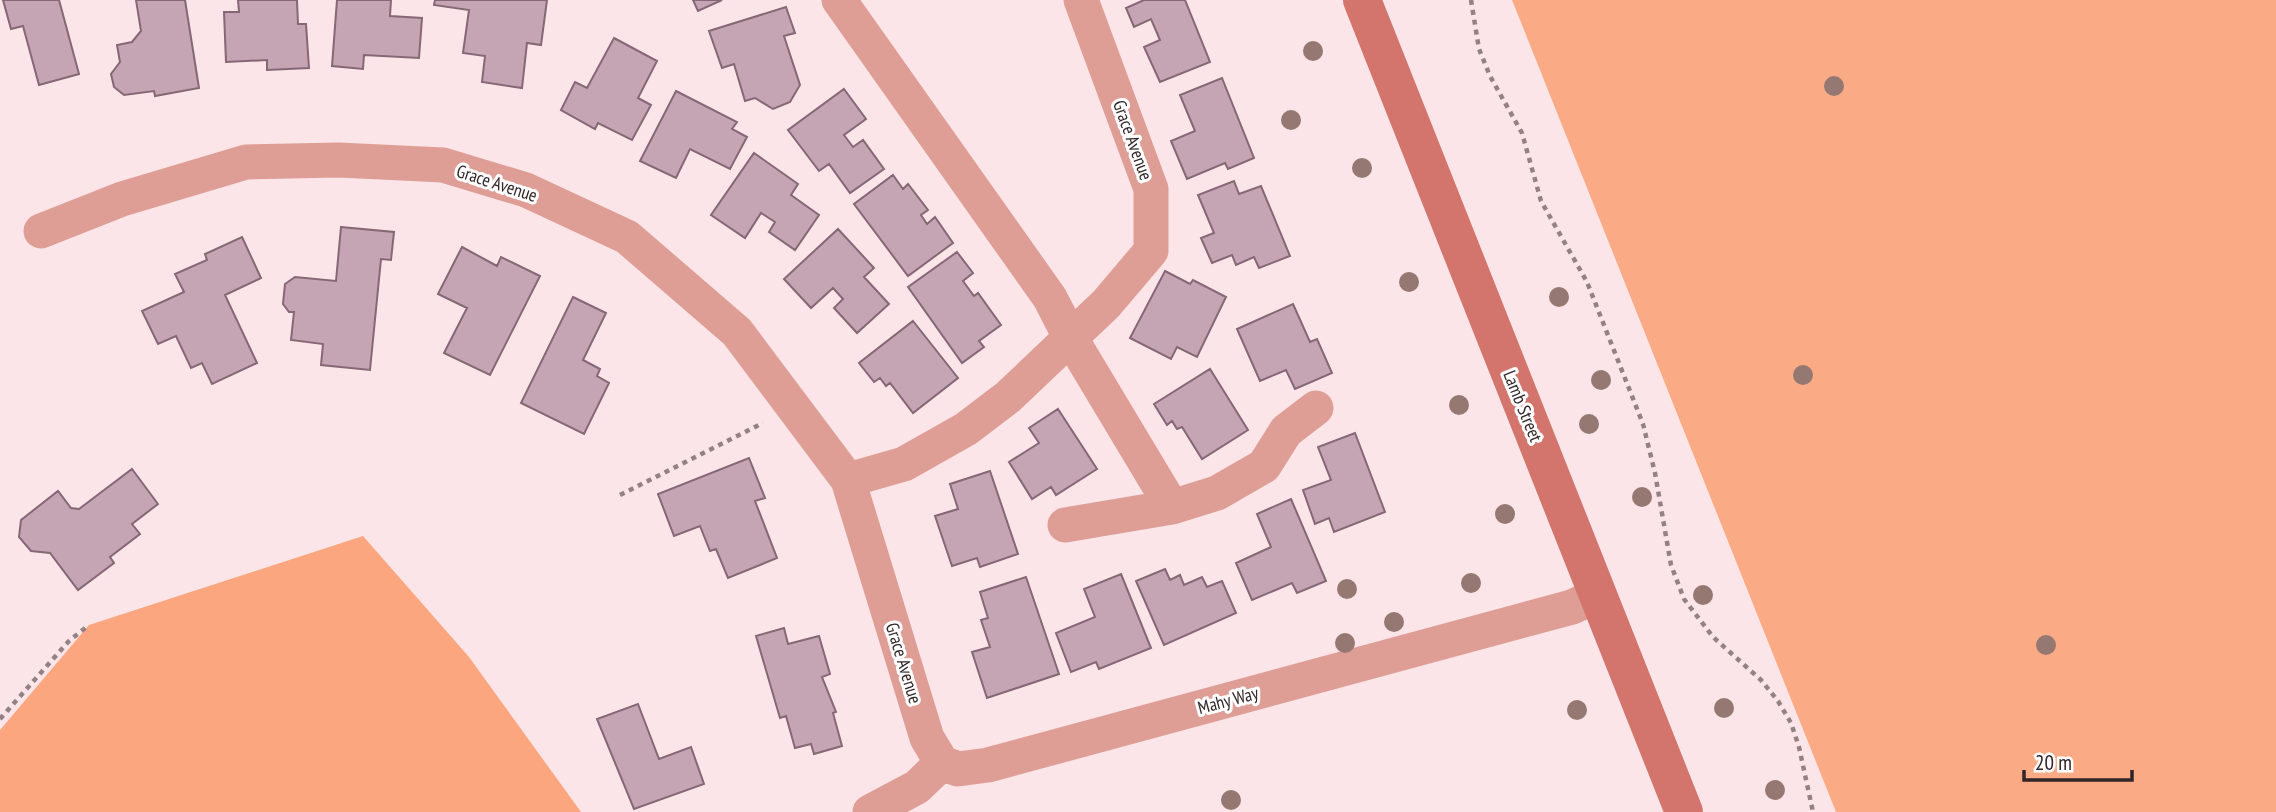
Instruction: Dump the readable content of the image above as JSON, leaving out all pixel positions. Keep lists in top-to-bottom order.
{
  "streets": {
    "street": ["Grace Avenue", "Lamb Street", "Mahy Way"]
  },
  "crossings": [
    ["Grace Avenue", "Mahy Way"],
    ["Lamb Street", "Mahy Way"]
  ],
  "scale_bar": "20 m"
}
